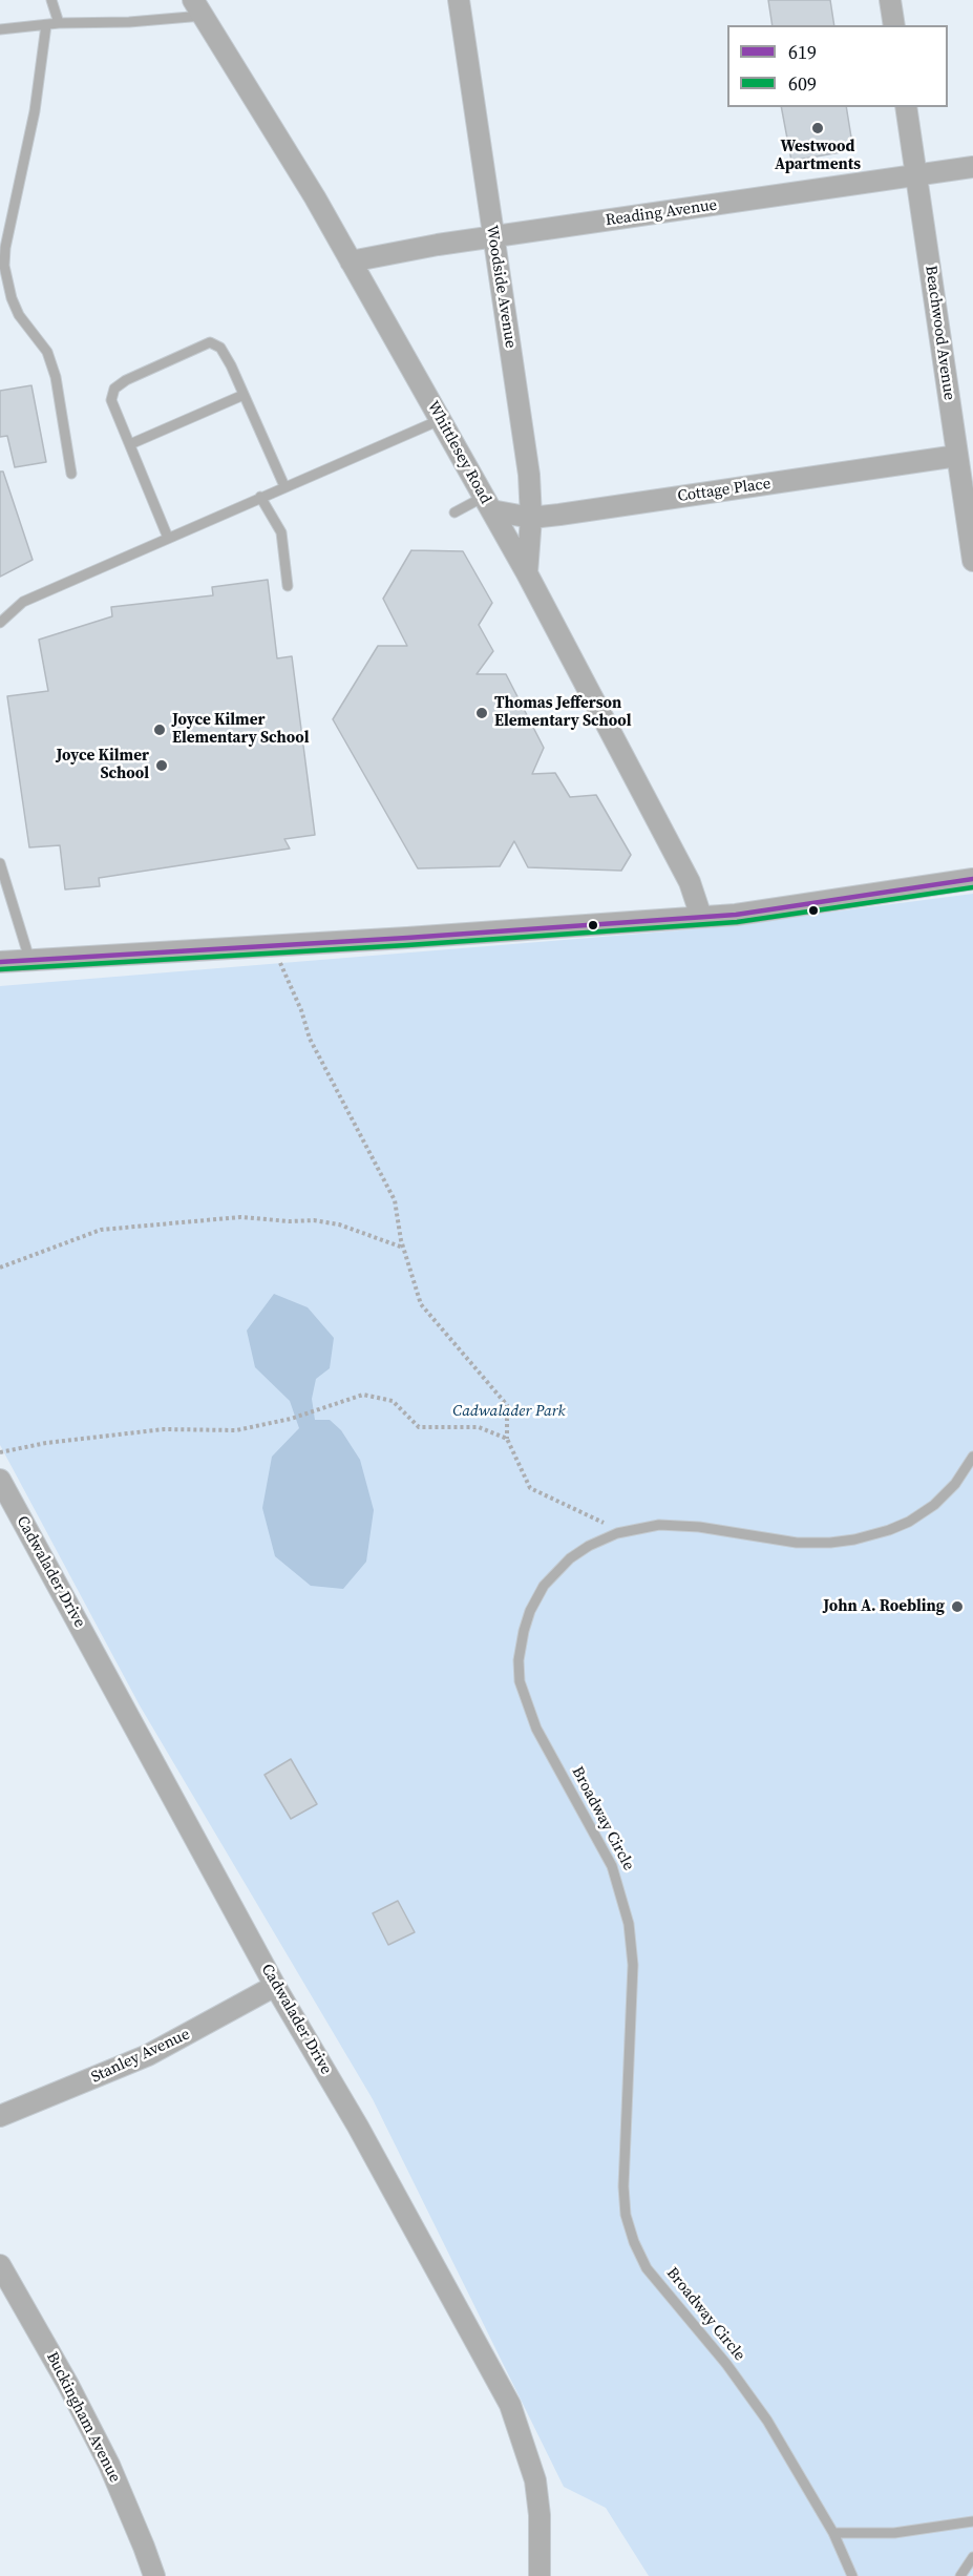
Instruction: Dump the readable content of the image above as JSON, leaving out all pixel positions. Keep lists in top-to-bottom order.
{
  "streets": {
    "street": [
      "Reading Avenue",
      "Woodside Avenue",
      "Beachwood Avenue",
      "Whittlesey Road",
      "Cottage Place",
      "Cadwalader Drive",
      "Stanley Avenue",
      "Buckingham Avenue"
    ],
    "lane": ["Broadway Circle"]
  },
  "crossings": [
    ["Reading Avenue", "Woodside Avenue"],
    ["Reading Avenue", "Beachwood Avenue"],
    ["Reading Avenue", "Whittlesey Road"],
    ["Woodside Avenue", "Whittlesey Road"],
    ["Woodside Avenue", "Cottage Place"],
    ["Beachwood Avenue", "Cottage Place"],
    ["Whittlesey Road", "Cottage Place"],
    ["Cadwalader Drive", "Stanley Avenue"]
  ],
  "parks": ["Cadwalader Park"],
  "places": [
    "Westwood Apartments",
    "Thomas Jefferson Elementary School",
    "Joyce Kilmer Elementary School",
    "Joyce Kilmer School",
    "John A. Roebling"
  ],
  "lines": ["transit line 619", "transit line 609"],
  "legend": ["619", "609"]
}
